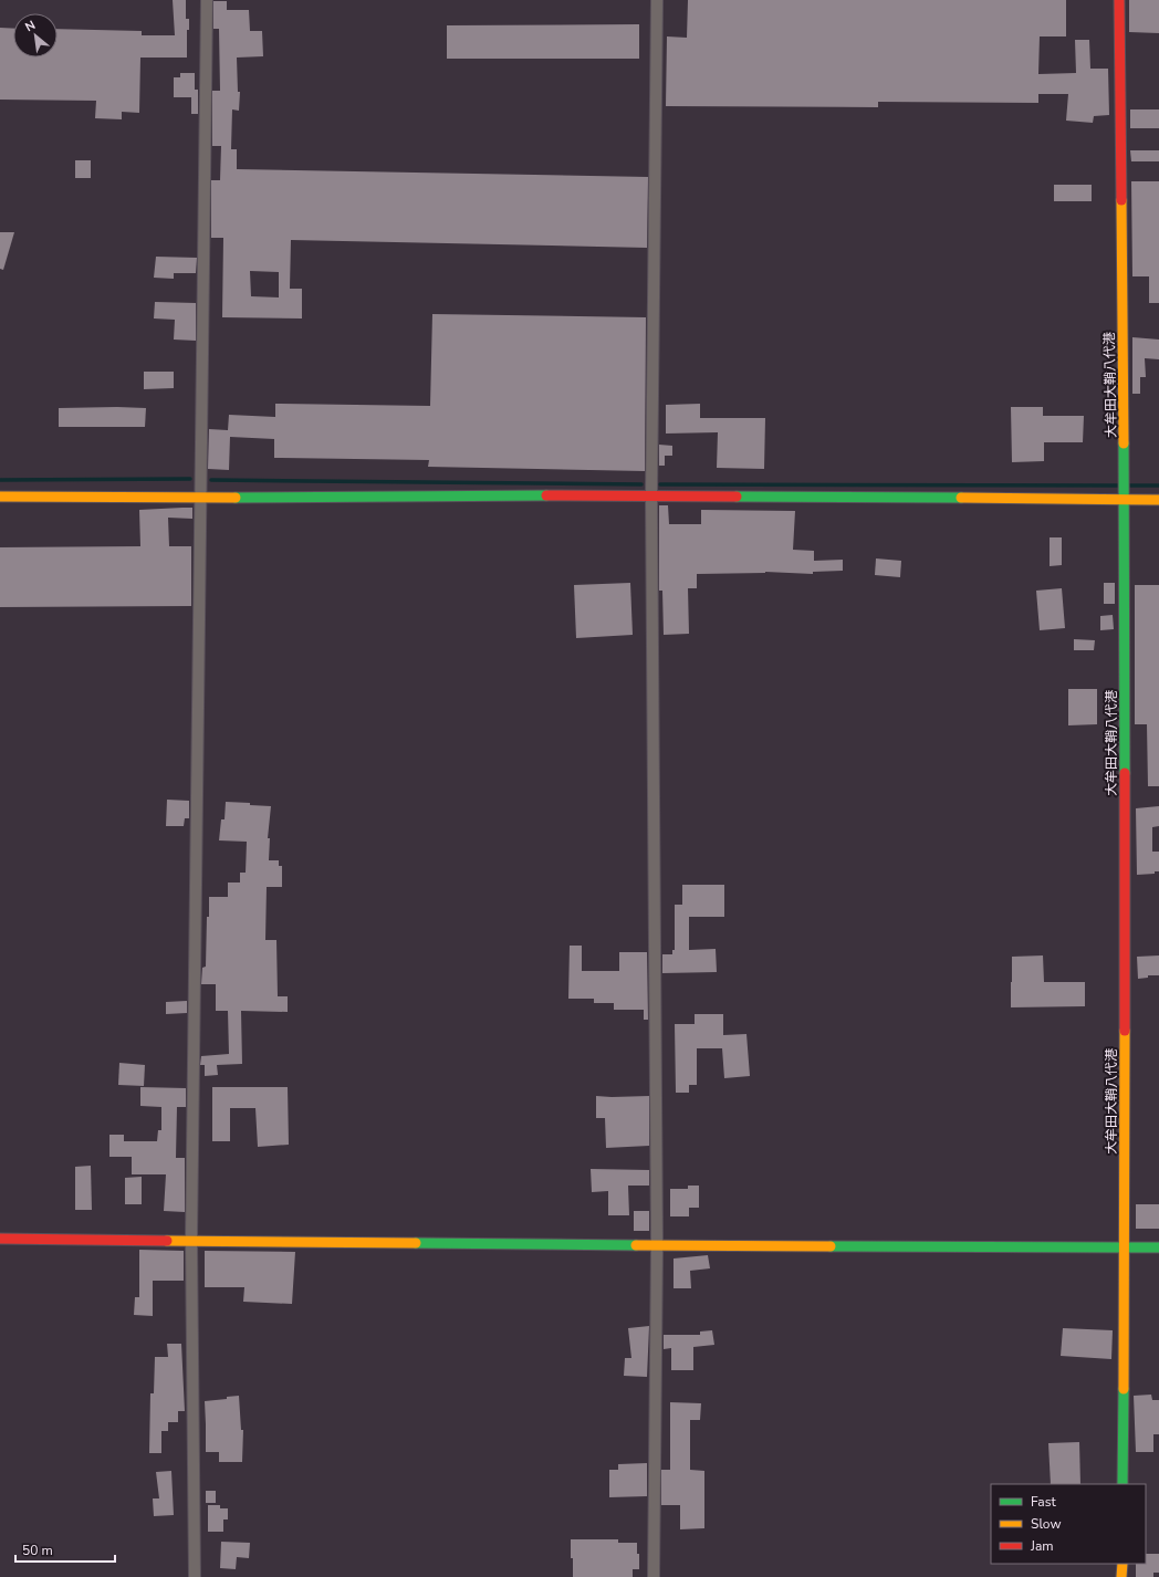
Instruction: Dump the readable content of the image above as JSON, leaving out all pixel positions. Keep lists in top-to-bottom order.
{
  "streets": {
    "street": ["大牟田大鞘八代港"]
  },
  "legend": ["Fast", "Slow", "Jam"],
  "scale_bar": "50 m",
  "north": "top left"
}
